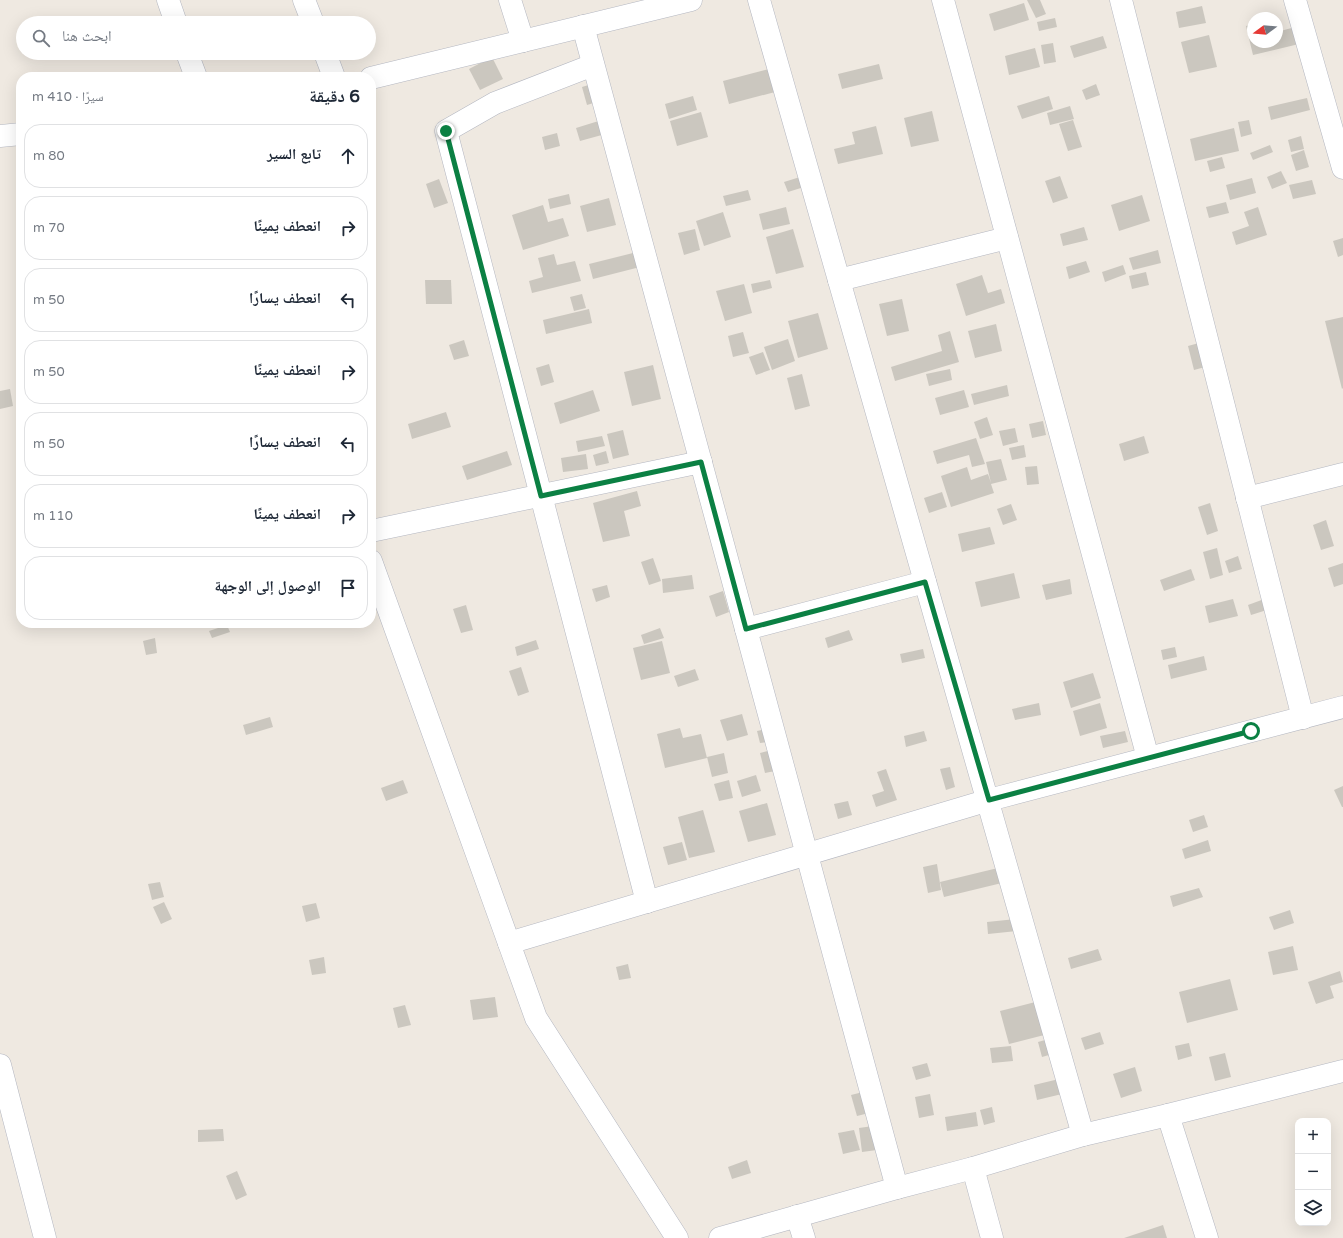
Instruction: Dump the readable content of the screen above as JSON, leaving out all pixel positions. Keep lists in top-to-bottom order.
{
  "north": "left",
  "page": {
    "search": "ابحث هنا",
    "heading": ["6 دقيقة", "سيرًا · 410 m"],
    "list": [
      ["تابع السير", "80 m"],
      ["انعطف يمينًا", "70 m"],
      ["انعطف يسارًا", "50 m"],
      ["انعطف يمينًا", "50 m"],
      ["انعطف يسارًا", "50 m"],
      ["انعطف يمينًا", "110 m"],
      "الوصول إلى الوجهة"
    ],
    "map_buttons": ["+", "−"]
  }
}
